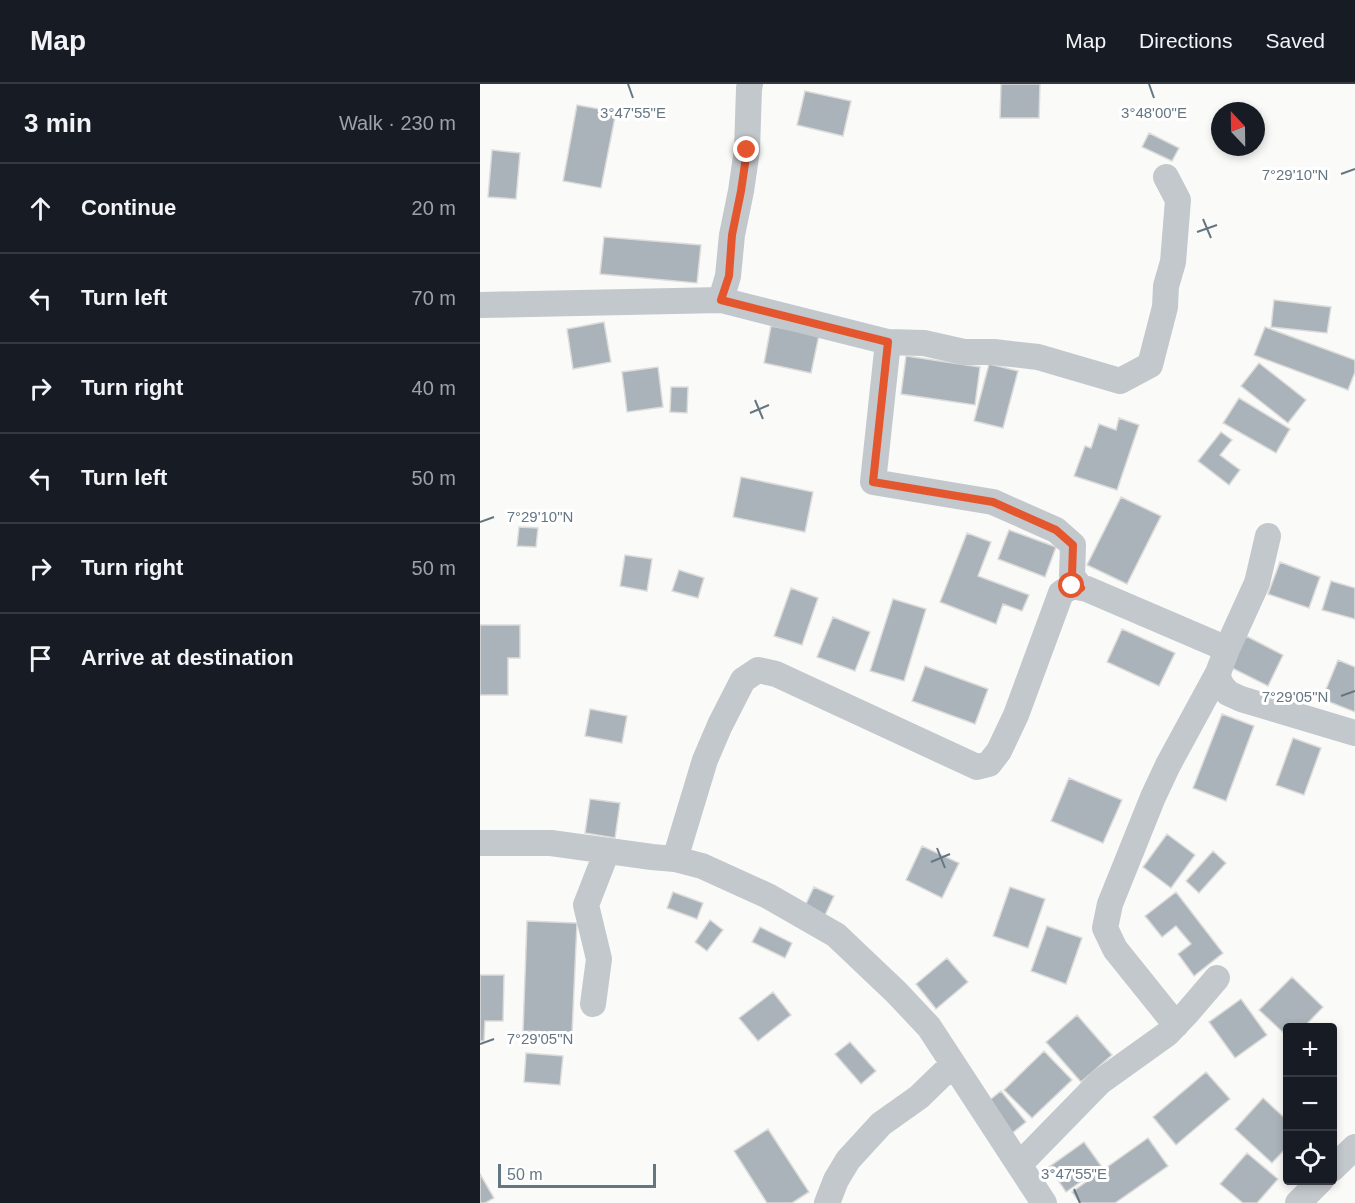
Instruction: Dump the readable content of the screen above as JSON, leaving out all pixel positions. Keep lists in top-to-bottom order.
{
  "scale_bar": "50 m",
  "north": "top",
  "page": {
    "header": "Map",
    "nav": ["Map", "Directions", "Saved"],
    "heading": ["3 min", "Walk · 230 m"],
    "list": [
      ["Continue", "20 m"],
      ["Turn left", "70 m"],
      ["Turn right", "40 m"],
      ["Turn left", "50 m"],
      ["Turn right", "50 m"],
      "Arrive at destination"
    ],
    "map_buttons": ["+", "−"],
    "scale": "50 m"
  },
  "coordinates": [
    "3°47'55\"E",
    "3°48'00\"E",
    "7°29'10\"N",
    "7°29'05\"N"
  ]
}
